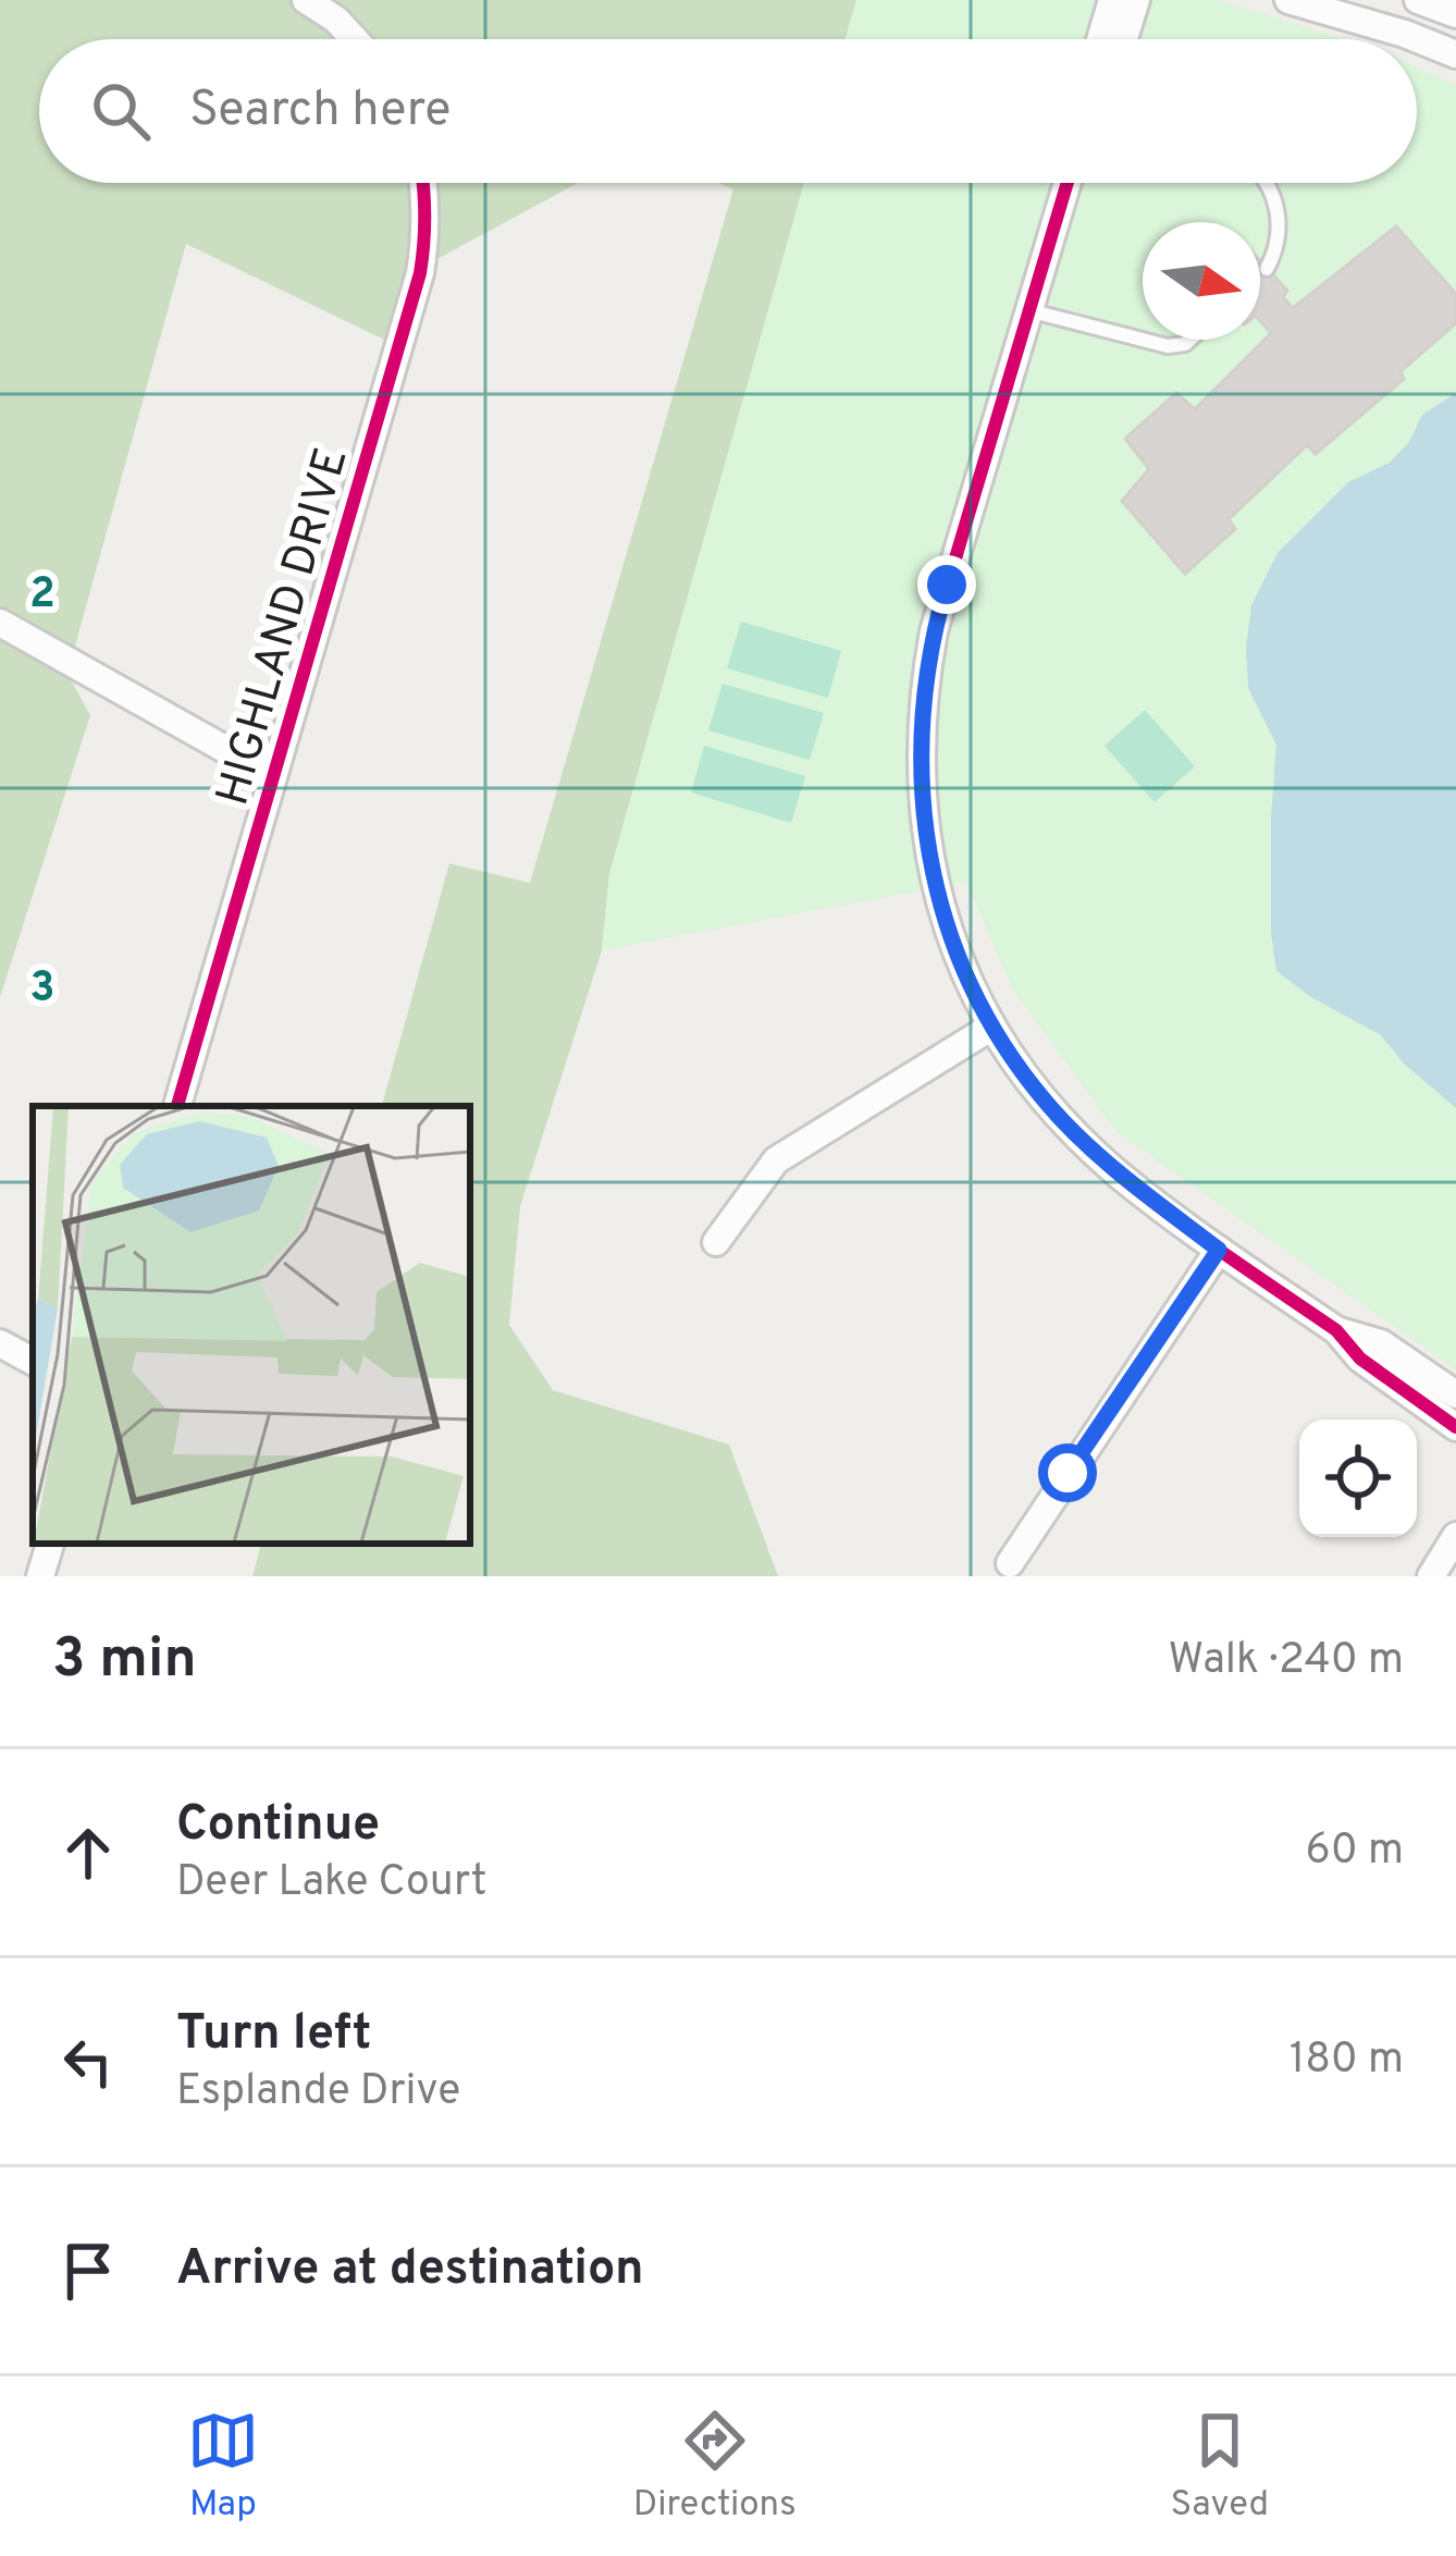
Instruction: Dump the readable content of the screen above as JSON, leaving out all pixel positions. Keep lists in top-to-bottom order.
{
  "streets": {
    "street": ["HIGHLAND DRIVE"]
  },
  "north": "right",
  "page": {
    "search": "Search here",
    "heading": ["3 min", "Walk · 240 m"],
    "list": [
      ["Continue", "Deer Lake Court", "60 m"],
      ["Turn left", "Esplande Drive", "180 m"],
      "Arrive at destination"
    ],
    "nav": ["Map", "Directions", "Saved"]
  },
  "grid": {
    "rows": ["2", "3"]
  }
}
